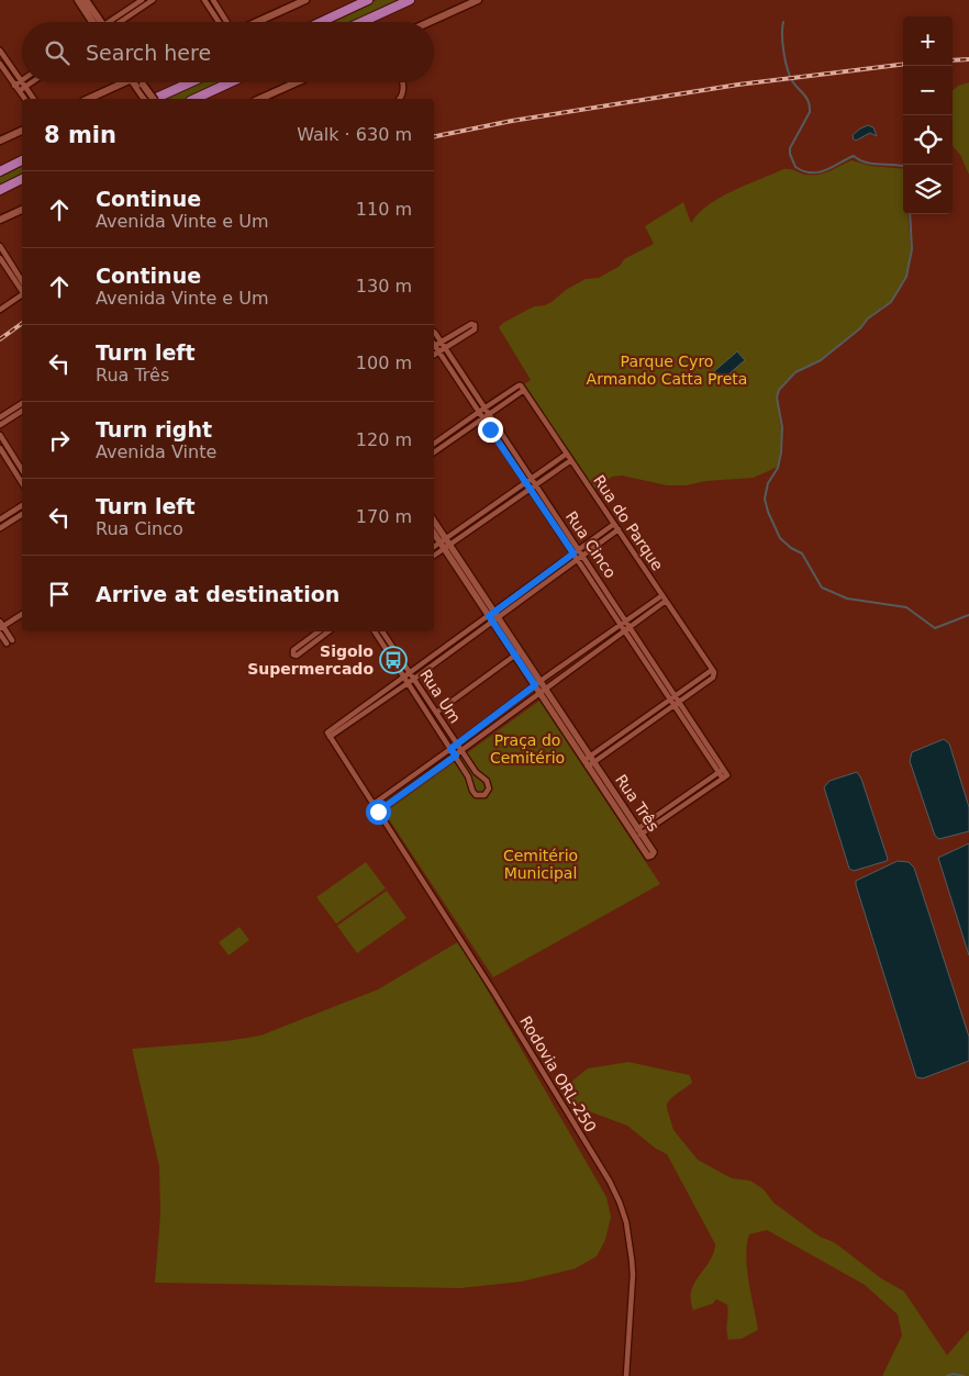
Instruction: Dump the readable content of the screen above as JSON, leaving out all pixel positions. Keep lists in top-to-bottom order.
{
  "streets": {
    "street": [
      "Rua do Parque",
      "Rua Cinco",
      "Rua Um",
      "Rua Três",
      "Rodovia ORL-250"
    ]
  },
  "crossings": [
    ["Rua Cinco", "Rua Três"]
  ],
  "parks": ["Parque Cyro Armando Catta Preta", "Praça do Cemitério", "Cemitério Municipal"],
  "places": {
    "bus stop": ["Sigolo Supermercado"]
  },
  "page": {
    "map_buttons": ["+", "−"],
    "search": "Search here",
    "heading": ["8 min", "Walk · 630 m"],
    "list": [
      ["Continue", "Avenida Vinte e Um", "110 m"],
      ["Continue", "Avenida Vinte e Um", "130 m"],
      ["Turn left", "Rua Três", "100 m"],
      ["Turn right", "Avenida Vinte", "120 m"],
      ["Turn left", "Rua Cinco", "170 m"],
      "Arrive at destination"
    ]
  }
}
